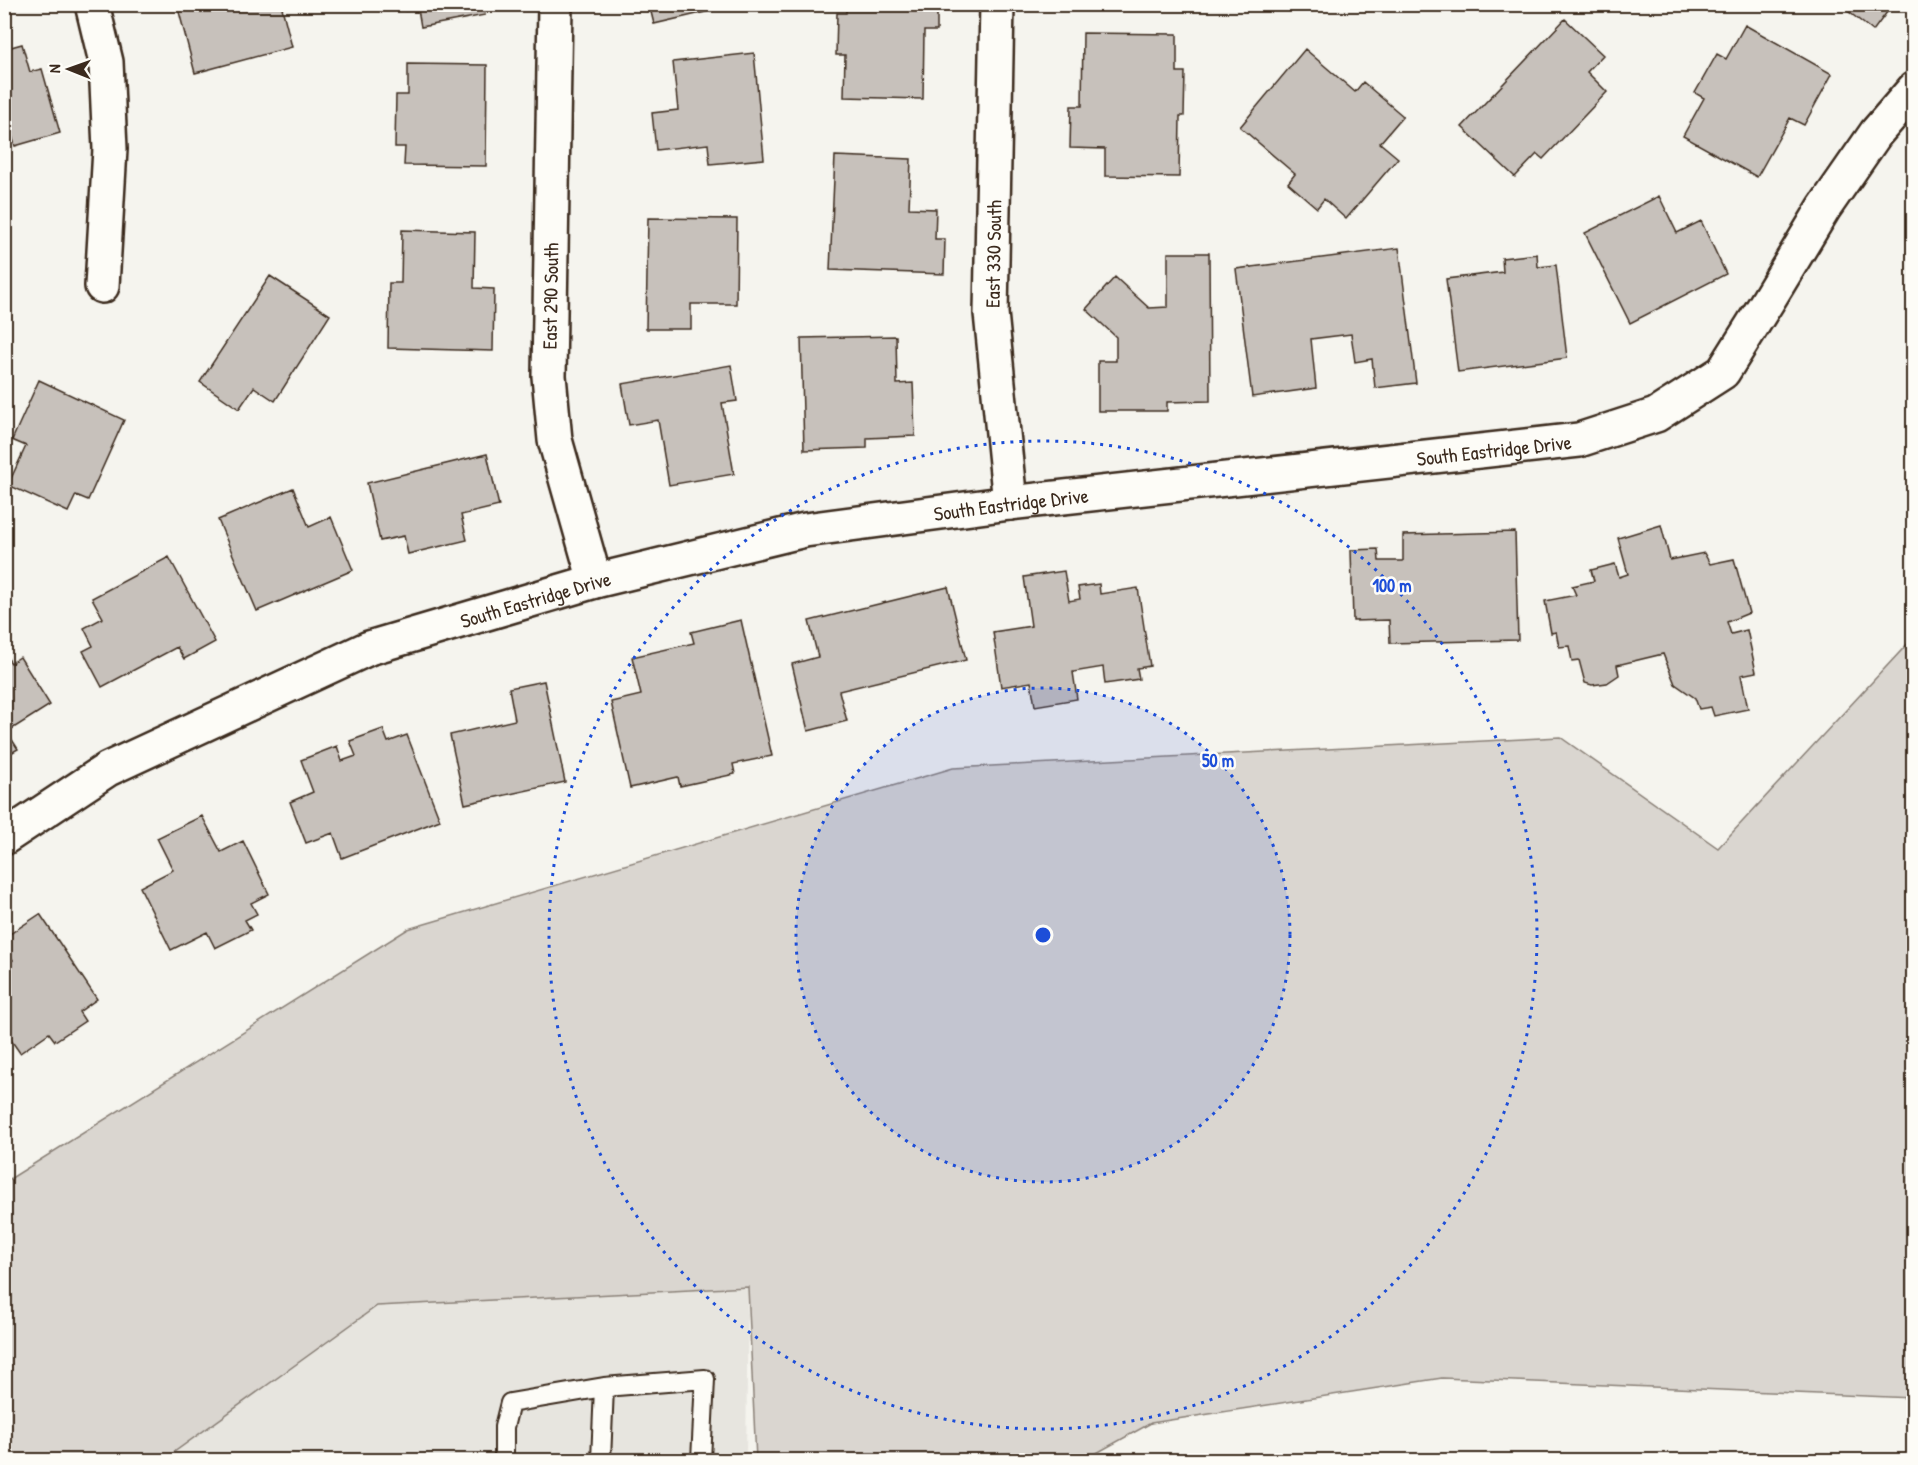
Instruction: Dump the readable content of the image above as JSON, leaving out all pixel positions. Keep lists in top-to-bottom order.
{
  "streets": {
    "street": ["East 330 South", "East 290 South", "South Eastridge Drive"]
  },
  "crossings": [
    ["East 330 South", "South Eastridge Drive"],
    ["East 290 South", "South Eastridge Drive"]
  ],
  "north": "left",
  "rings": ["100 m", "50 m"]
}
